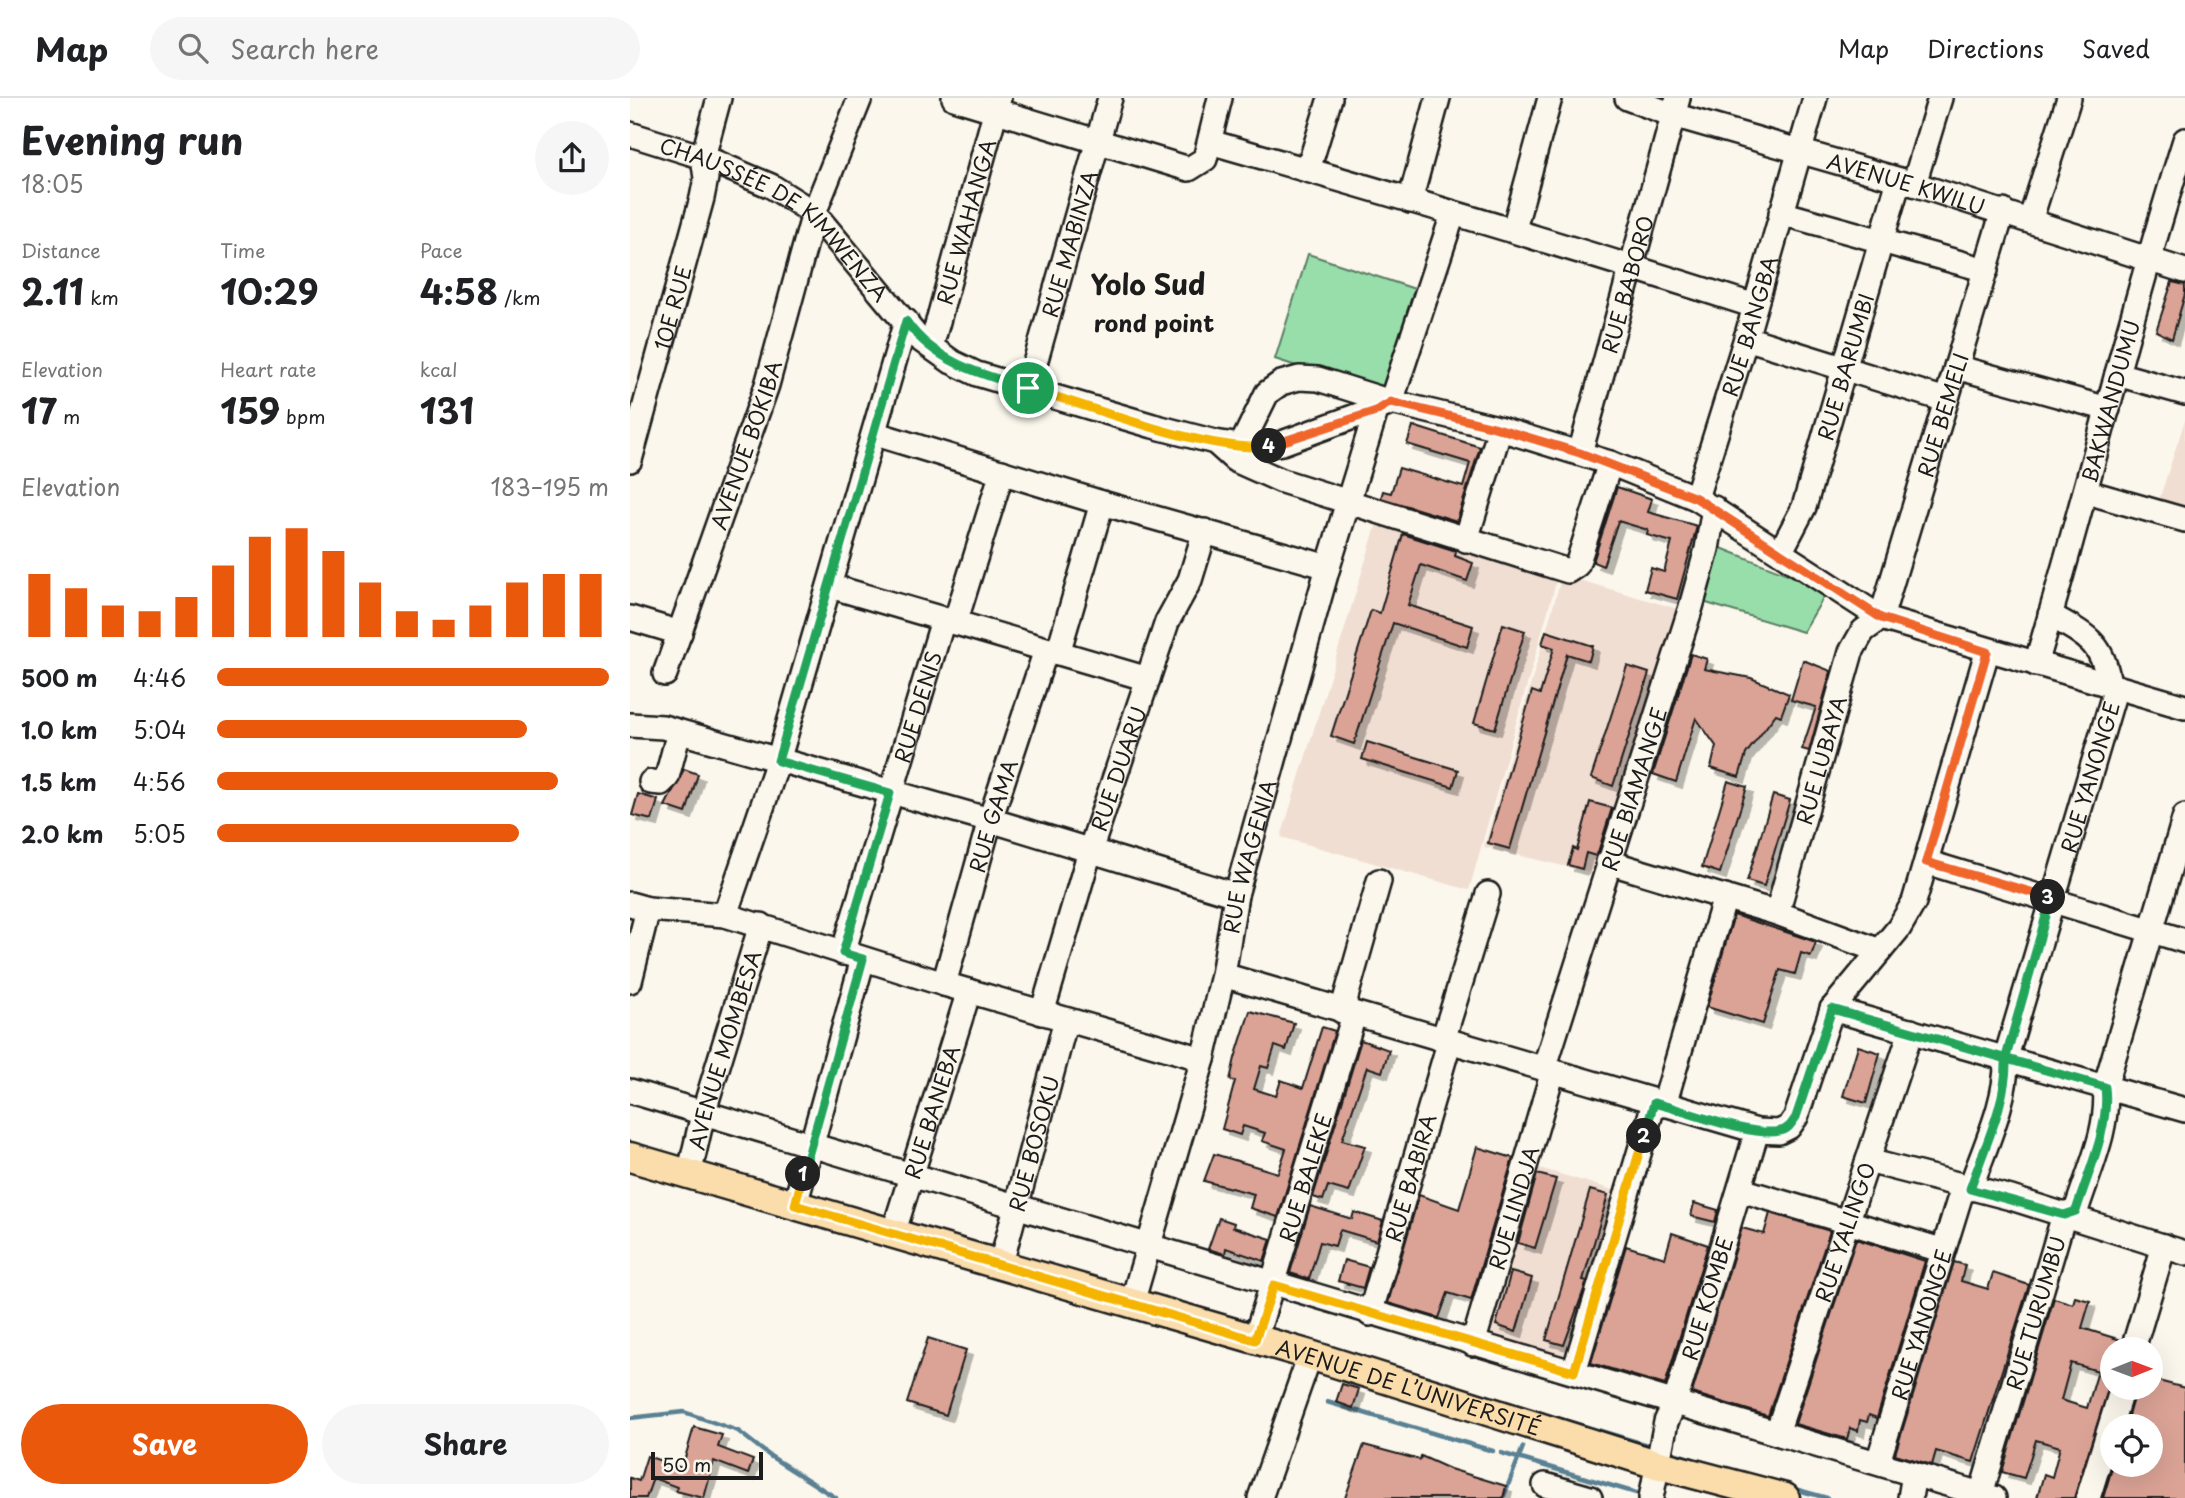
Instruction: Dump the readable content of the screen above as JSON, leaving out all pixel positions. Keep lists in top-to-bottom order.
{
  "streets": {
    "main road": ["AVENUE DE L’UNIVERSITÉ"],
    "street": [
      "AVENUE KWILU",
      "CHAUSSÉE DE KIMWENZA",
      "RUE WAHANGA",
      "RUE MABINZA",
      "RUE BABORO",
      "10E RUE",
      "RUE BANGBA",
      "RUE BARUMBI",
      "BAKWANDUMU",
      "RUE BEMELI",
      "AVENUE BOKIBA",
      "RUE DENIS",
      "RUE LUBAYA",
      "RUE DUARU",
      "RUE YANONGE",
      "RUE BIAMANGE",
      "RUE GAMA",
      "RUE WAGENIA",
      "AVENUE MOMBESA",
      "RUE BANEBA",
      "RUE BOSOKU",
      "RUE BALEKE",
      "RUE BABIRA",
      "RUE LINDJA",
      "RUE YALINGO",
      "RUE KOMBE",
      "RUE TURUMBU"
    ]
  },
  "crossings": [
    ["AVENUE KWILU", "RUE BABORO"],
    ["AVENUE KWILU", "RUE BANGBA"],
    ["AVENUE KWILU", "RUE BARUMBI"],
    ["AVENUE KWILU", "BAKWANDUMU"],
    ["AVENUE KWILU", "RUE BEMELI"],
    ["CHAUSSÉE DE KIMWENZA", "RUE WAHANGA"],
    ["CHAUSSÉE DE KIMWENZA", "RUE MABINZA"],
    ["CHAUSSÉE DE KIMWENZA", "10E RUE"],
    ["CHAUSSÉE DE KIMWENZA", "AVENUE BOKIBA"],
    ["RUE BANGBA", "RUE BIAMANGE"],
    ["RUE BEMELI", "RUE LUBAYA"],
    ["RUE DENIS", "AVENUE DE L’UNIVERSITÉ"],
    ["RUE BIAMANGE", "RUE LINDJA"],
    ["RUE WAGENIA", "AVENUE DE L’UNIVERSITÉ"],
    ["AVENUE MOMBESA", "AVENUE DE L’UNIVERSITÉ"],
    ["RUE BANEBA", "AVENUE DE L’UNIVERSITÉ"],
    ["RUE BOSOKU", "AVENUE DE L’UNIVERSITÉ"],
    ["RUE BALEKE", "AVENUE DE L’UNIVERSITÉ"],
    ["RUE KOMBE", "AVENUE DE L’UNIVERSITÉ"]
  ],
  "districts": ["Yolo Sud", "rond point"],
  "scale_bar": "50 m",
  "north": "right",
  "page": {
    "header": "Map",
    "search": "Search here",
    "nav": ["Map", "Directions", "Saved"],
    "heading": ["Evening run", "18:05"],
    "stats": [
      ["Distance", "2.11 km"],
      ["Time", "10:29"],
      ["Pace", "4:58 /km"],
      ["Elevation", "17 m"],
      ["Heart rate", "159 bpm"],
      ["kcal", "131"]
    ],
    "pins": [
      "4",
      "3",
      "2",
      "1"
    ],
    "chart": ["Elevation", "183–195 m"],
    "list": [
      {
        "name": "500 m",
        "note": "4:46"
      },
      {
        "name": "1.0 km",
        "note": "5:04"
      },
      {
        "name": "1.5 km",
        "note": "4:56"
      },
      {
        "name": "2.0 km",
        "note": "5:05"
      }
    ],
    "buttons": ["Save", "Share"],
    "scale": "50 m"
  }
}
